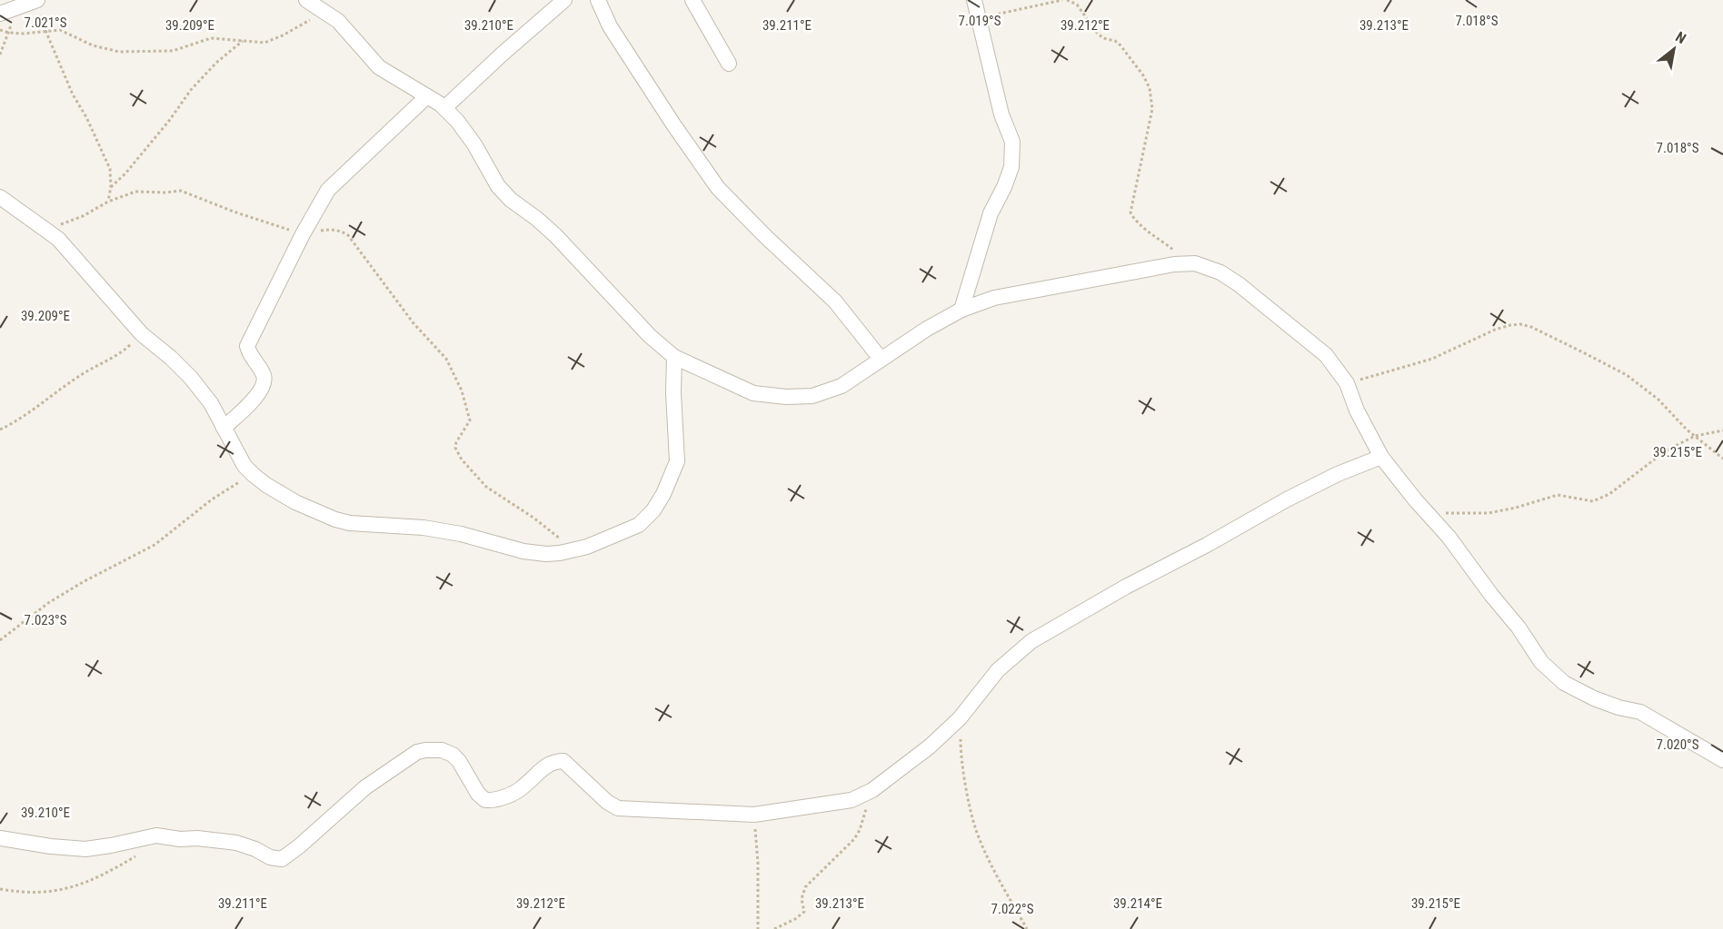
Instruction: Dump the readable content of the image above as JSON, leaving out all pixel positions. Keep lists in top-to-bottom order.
{
  "north": "top right",
  "coordinates": [
    "7.018°S",
    "7.019°S",
    "7.021°S",
    "39.209°E",
    "39.210°E",
    "39.211°E",
    "39.212°E",
    "39.213°E",
    "39.215°E",
    "7.023°S",
    "7.020°S",
    "39.214°E",
    "7.022°S"
  ]
}
